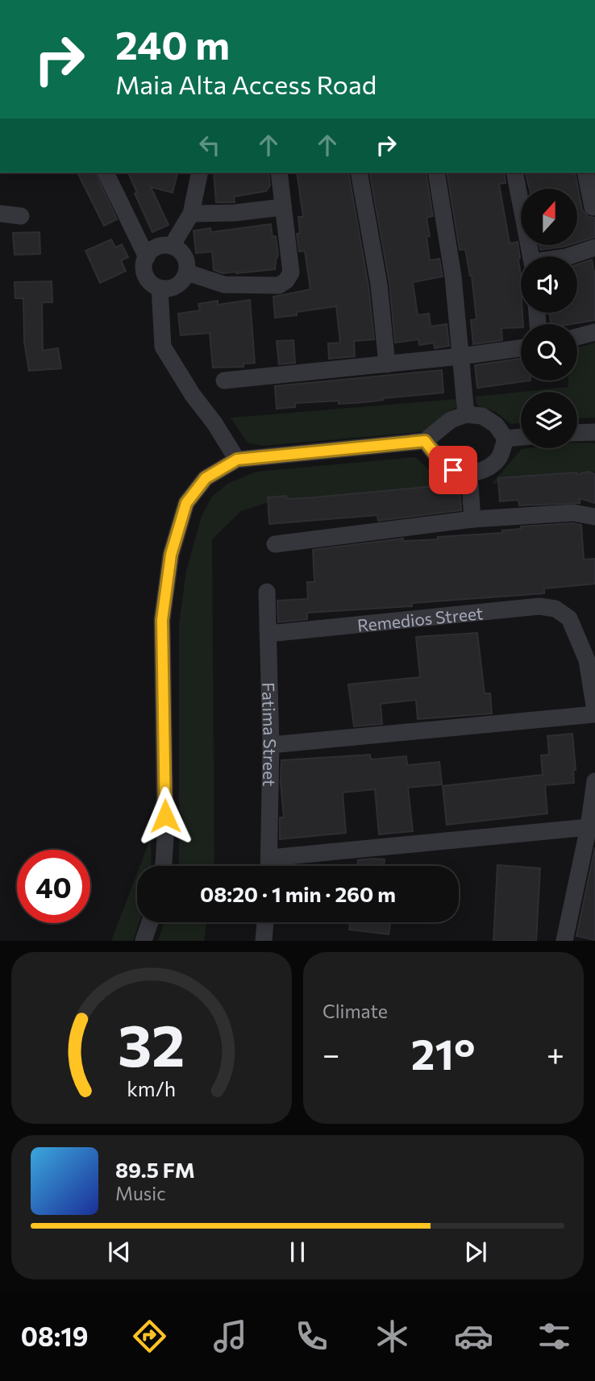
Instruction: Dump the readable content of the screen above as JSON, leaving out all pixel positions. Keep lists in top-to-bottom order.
{
  "streets": {
    "street": ["Remedios Street", "Fatima Street"]
  },
  "crossings": [
    ["Remedios Street", "Fatima Street"]
  ],
  "north": "top",
  "page": {
    "turn": ["240 m", "Maia Alta Access Road"],
    "limit": "40",
    "trip": "08:20 · 1 min · 260 m",
    "tile": "Climate",
    "heat": ["−", "21°", "+"],
    "song": ["89.5 FM", "Music"],
    "tabs": "08:19",
    "gauge": ["32", "km/h"]
  }
}
